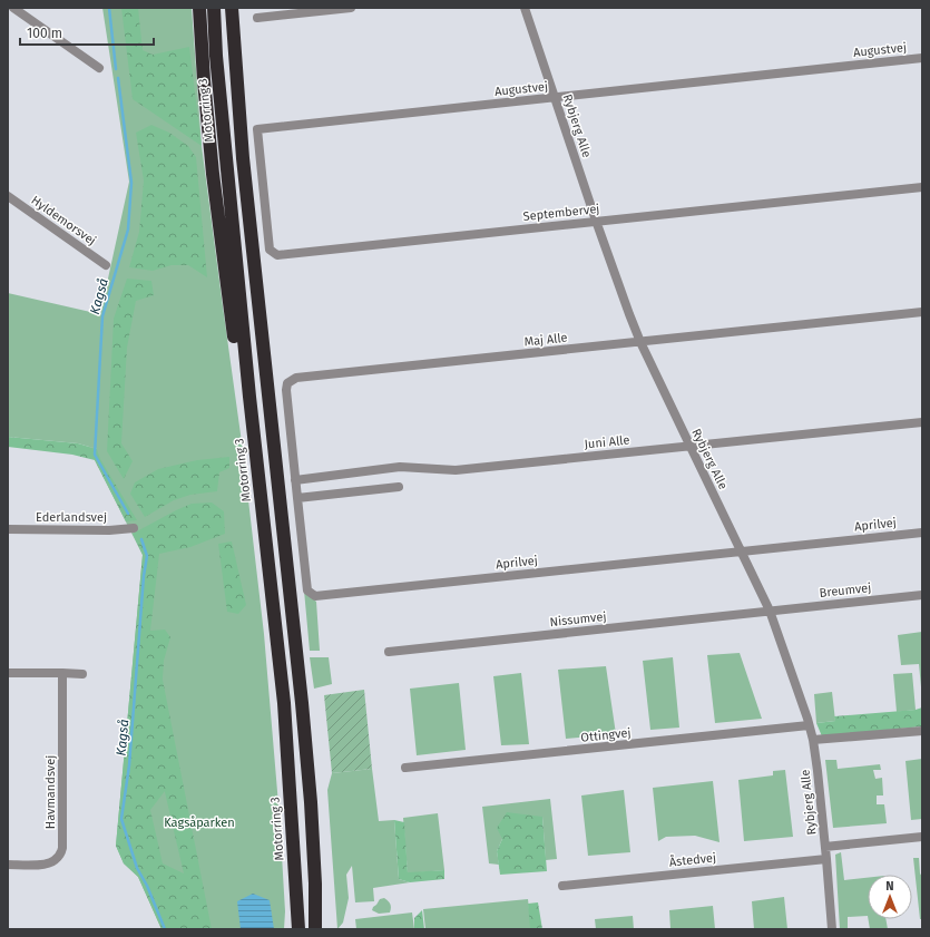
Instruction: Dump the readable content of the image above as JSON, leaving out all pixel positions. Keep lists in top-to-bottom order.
{
  "streets": {
    "highway": ["Motorring 3"],
    "street": [
      "Augustvej",
      "Rybjerg Alle",
      "Septembervej",
      "Hyldemorsvej",
      "Maj Alle",
      "Juni Alle",
      "Ederlandsvej",
      "Aprilvej",
      "Breumvej",
      "Nissumvej",
      "Ottingvej",
      "Havmandsvej",
      "Åstedvej"
    ]
  },
  "crossings": [
    ["Augustvej", "Rybjerg Alle"],
    ["Augustvej", "Septembervej"],
    ["Rybjerg Alle", "Septembervej"],
    ["Rybjerg Alle", "Maj Alle"],
    ["Rybjerg Alle", "Juni Alle"],
    ["Rybjerg Alle", "Aprilvej"],
    ["Rybjerg Alle", "Breumvej"],
    ["Rybjerg Alle", "Nissumvej"],
    ["Rybjerg Alle", "Ottingvej"],
    ["Rybjerg Alle", "Åstedvej"],
    ["Maj Alle", "Juni Alle"],
    ["Maj Alle", "Aprilvej"],
    ["Breumvej", "Nissumvej"]
  ],
  "water": ["Kagså"],
  "parks": ["Kagsåparken"],
  "scale_bar": "100 m",
  "north": "top"
}
